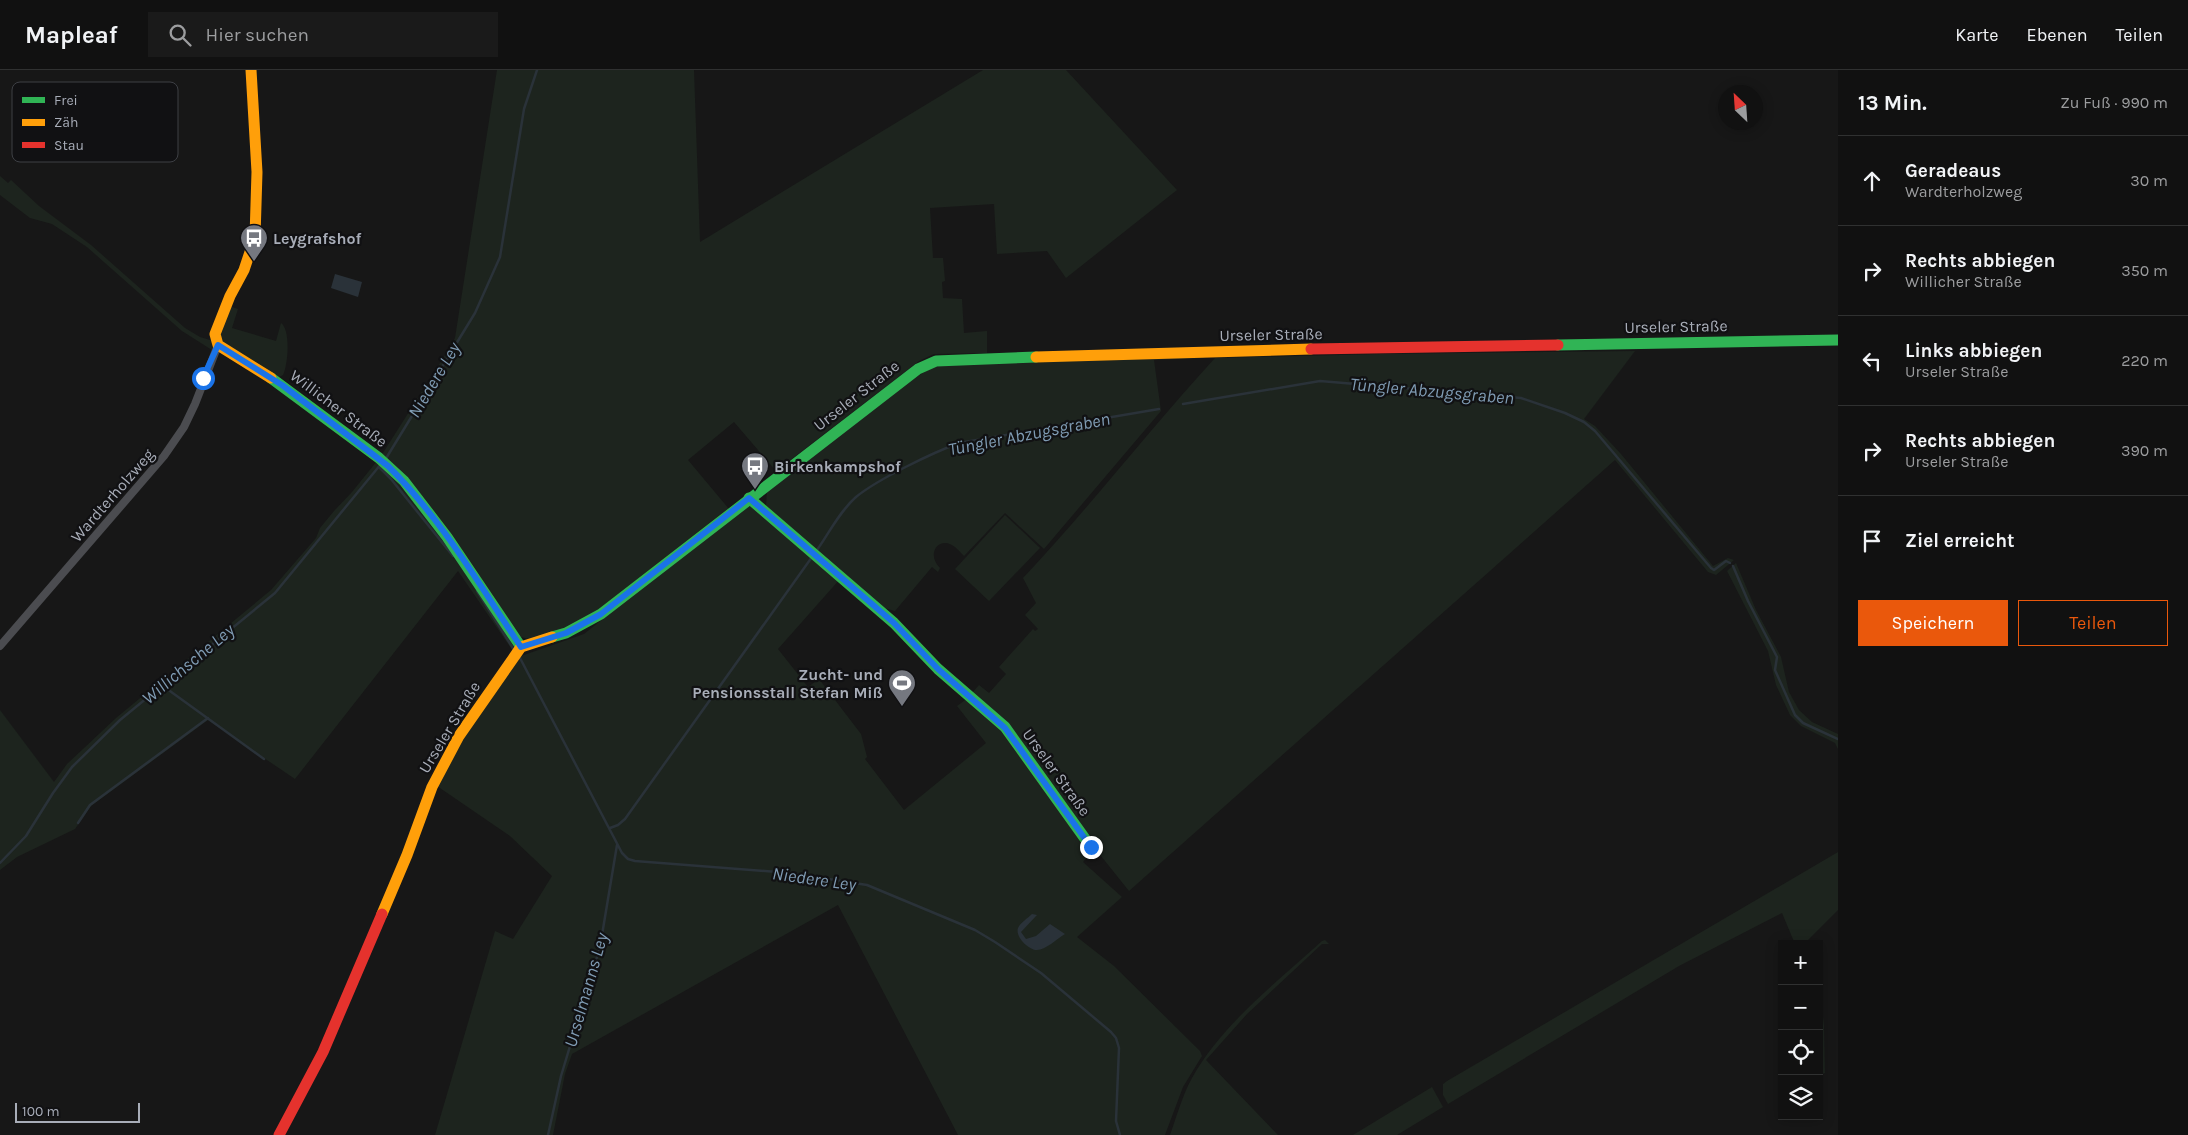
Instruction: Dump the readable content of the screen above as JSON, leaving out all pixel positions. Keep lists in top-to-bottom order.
{
  "streets": {
    "street": ["Urseler Straße", "Willicher Straße", "Wardterholzweg"]
  },
  "crossings": [
    ["Urseler Straße", "Willicher Straße"],
    ["Willicher Straße", "Wardterholzweg"]
  ],
  "water": [
    "Niedere Ley",
    "Tüngler Abzugsgraben",
    "Willichsche Ley",
    "Urselmanns Ley"
  ],
  "places": {
    "bus stop": ["Leygrafshof", "Birkenkampshof"],
    "sports": ["Zucht- und Pensionsstall Stefan Miß"]
  },
  "legend": ["Frei", "Zäh", "Stau"],
  "scale_bar": "100 m",
  "north": "top left",
  "page": {
    "header": "Mapleaf",
    "search": "Hier suchen",
    "nav": ["Karte", "Ebenen", "Teilen"],
    "heading": ["13 Min.", "Zu Fuß · 990 m"],
    "list": [
      ["Geradeaus", "Wardterholzweg", "30 m"],
      ["Rechts abbiegen", "Willicher Straße", "350 m"],
      ["Links abbiegen", "Urseler Straße", "220 m"],
      ["Rechts abbiegen", "Urseler Straße", "390 m"],
      "Ziel erreicht"
    ],
    "buttons": ["Speichern", "Teilen"],
    "map_buttons": ["+", "−"],
    "scale": "100 m"
  }
}
